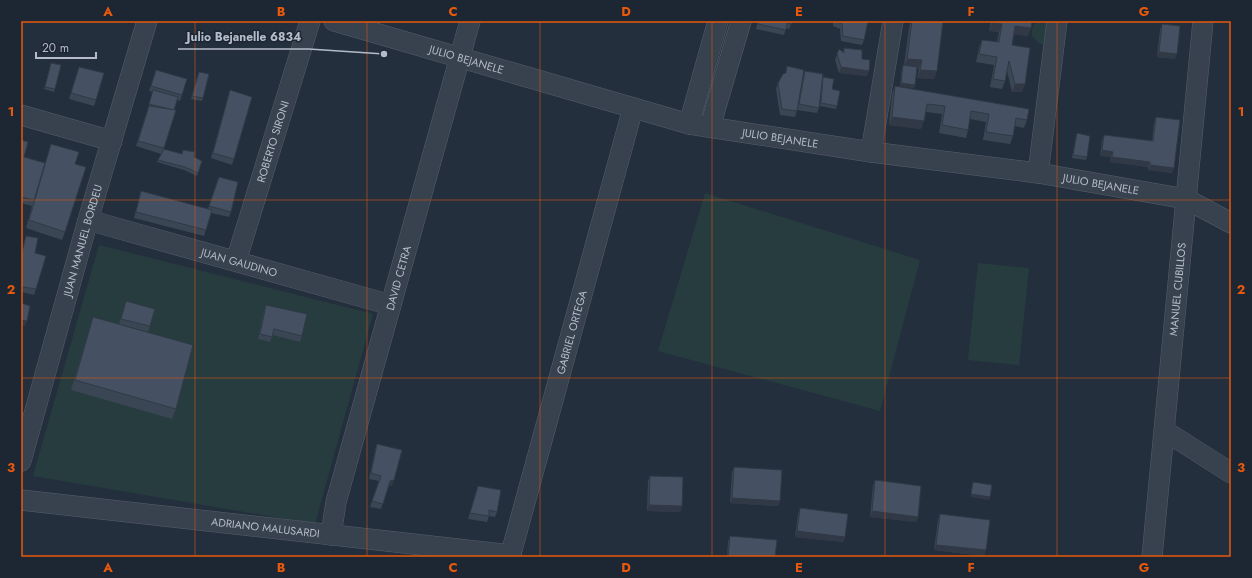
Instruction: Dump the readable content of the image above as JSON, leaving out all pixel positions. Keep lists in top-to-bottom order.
{
  "streets": {
    "street": [
      "JULIO BEJANELE",
      "ROBERTO SIRONI",
      "JUAN MANUEL BORDEU",
      "JUAN GAUDINO",
      "DAVID CETRA",
      "MANUEL CUBILLOS",
      "GABRIEL ORTEGA",
      "ADRIANO MALUSARDI"
    ]
  },
  "crossings": [
    ["JULIO BEJANELE", "DAVID CETRA"],
    ["JULIO BEJANELE", "MANUEL CUBILLOS"],
    ["JULIO BEJANELE", "GABRIEL ORTEGA"],
    ["ROBERTO SIRONI", "JUAN GAUDINO"],
    ["JUAN MANUEL BORDEU", "JUAN GAUDINO"],
    ["JUAN GAUDINO", "DAVID CETRA"],
    ["DAVID CETRA", "ADRIANO MALUSARDI"],
    ["GABRIEL ORTEGA", "ADRIANO MALUSARDI"]
  ],
  "places": ["Julio Bejanelle 6834"],
  "scale_bar": "20 m",
  "grid": {
    "columns": [
      "A",
      "B",
      "C",
      "D",
      "E",
      "F",
      "G"
    ],
    "rows": ["1", "2", "3"]
  }
}
